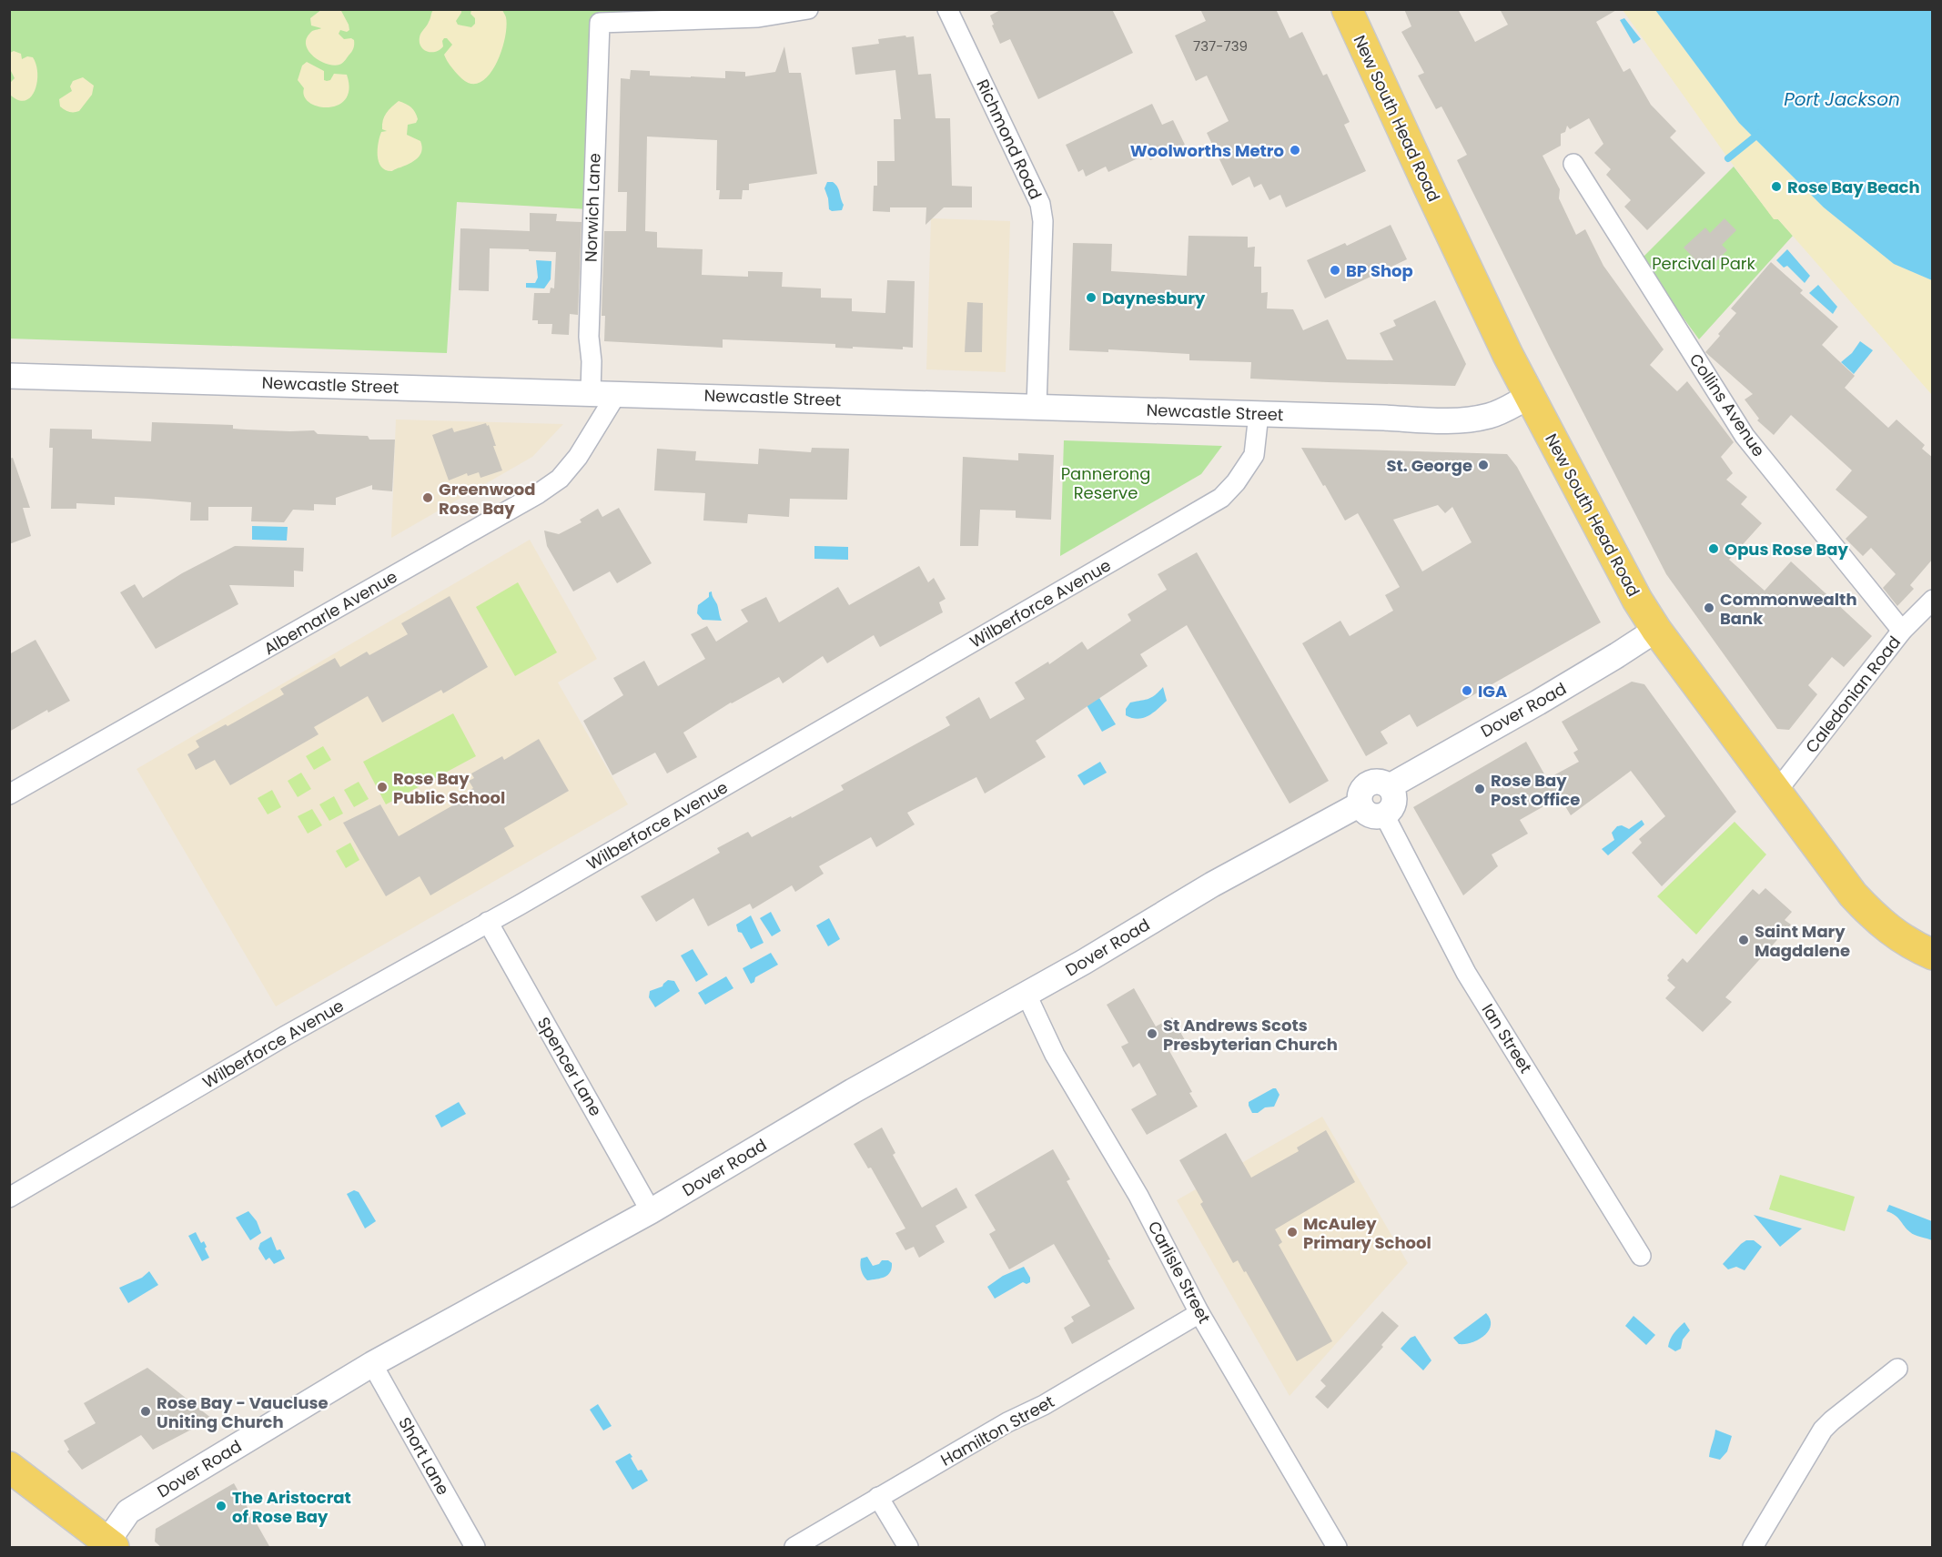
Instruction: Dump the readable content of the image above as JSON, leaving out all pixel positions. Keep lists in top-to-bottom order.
{
  "streets": {
    "main road": ["New South Head Road"],
    "street": [
      "Richmond Road",
      "Norwich Lane",
      "Newcastle Street",
      "Collins Avenue",
      "Wilberforce Avenue",
      "Albemarle Avenue",
      "Caledonian Road",
      "Dover Road",
      "Ian Street",
      "Spencer Lane",
      "Carlisle Street",
      "Hamilton Street",
      "Short Lane"
    ]
  },
  "crossings": [
    ["New South Head Road", "Newcastle Street"],
    ["New South Head Road", "Caledonian Road"],
    ["New South Head Road", "Dover Road"],
    ["Richmond Road", "Newcastle Street"],
    ["Norwich Lane", "Newcastle Street"],
    ["Newcastle Street", "Wilberforce Avenue"],
    ["Newcastle Street", "Albemarle Avenue"],
    ["Collins Avenue", "Caledonian Road"],
    ["Wilberforce Avenue", "Spencer Lane"],
    ["Dover Road", "Ian Street"],
    ["Dover Road", "Spencer Lane"],
    ["Dover Road", "Carlisle Street"],
    ["Dover Road", "Short Lane"],
    ["Carlisle Street", "Hamilton Street"]
  ],
  "water": ["Port Jackson"],
  "parks": ["Percival Park", "Pannerong Reserve"],
  "places": [
    "Woolworths Metro",
    "Rose Bay Beach",
    "BP Shop",
    "Daynesbury",
    "St. George",
    "Greenwood Rose Bay",
    "Opus Rose Bay",
    "Commonwealth Bank",
    "IGA",
    "Rose Bay Public School",
    "Rose Bay Post Office",
    "Saint Mary Magdalene",
    "St Andrews Scots Presbyterian Church",
    "McAuley Primary School",
    "Rose Bay - Vaucluse Uniting Church",
    "The Aristocrat of Rose Bay"
  ],
  "house_numbers": ["737-739"]
}
